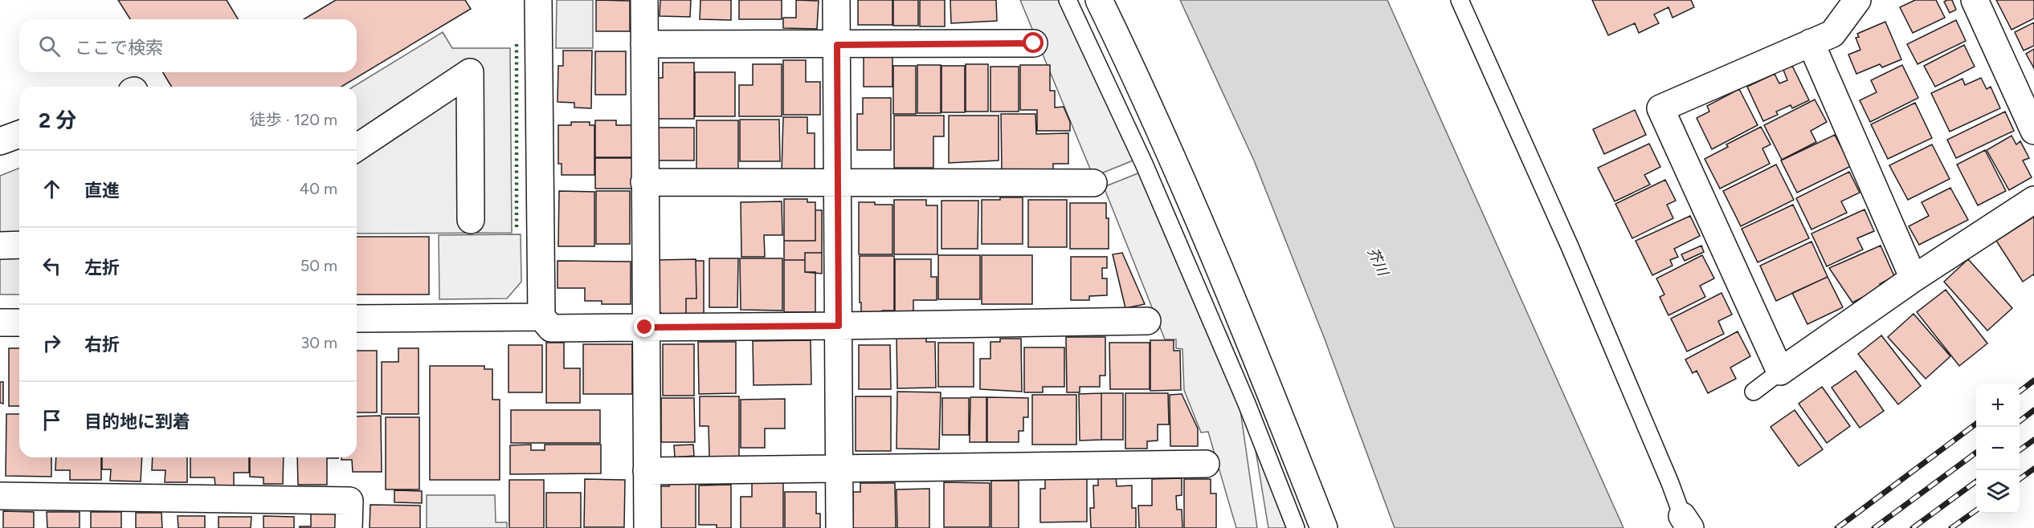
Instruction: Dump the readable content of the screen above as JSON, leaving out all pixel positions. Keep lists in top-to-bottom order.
{
  "water": ["芥川"],
  "page": {
    "search": "ここで検索",
    "heading": ["2 分", "徒歩 · 120 m"],
    "list": [
      ["直進", "40 m"],
      ["左折", "50 m"],
      ["右折", "30 m"],
      "目的地に到着"
    ],
    "map_buttons": ["+", "−"]
  }
}
